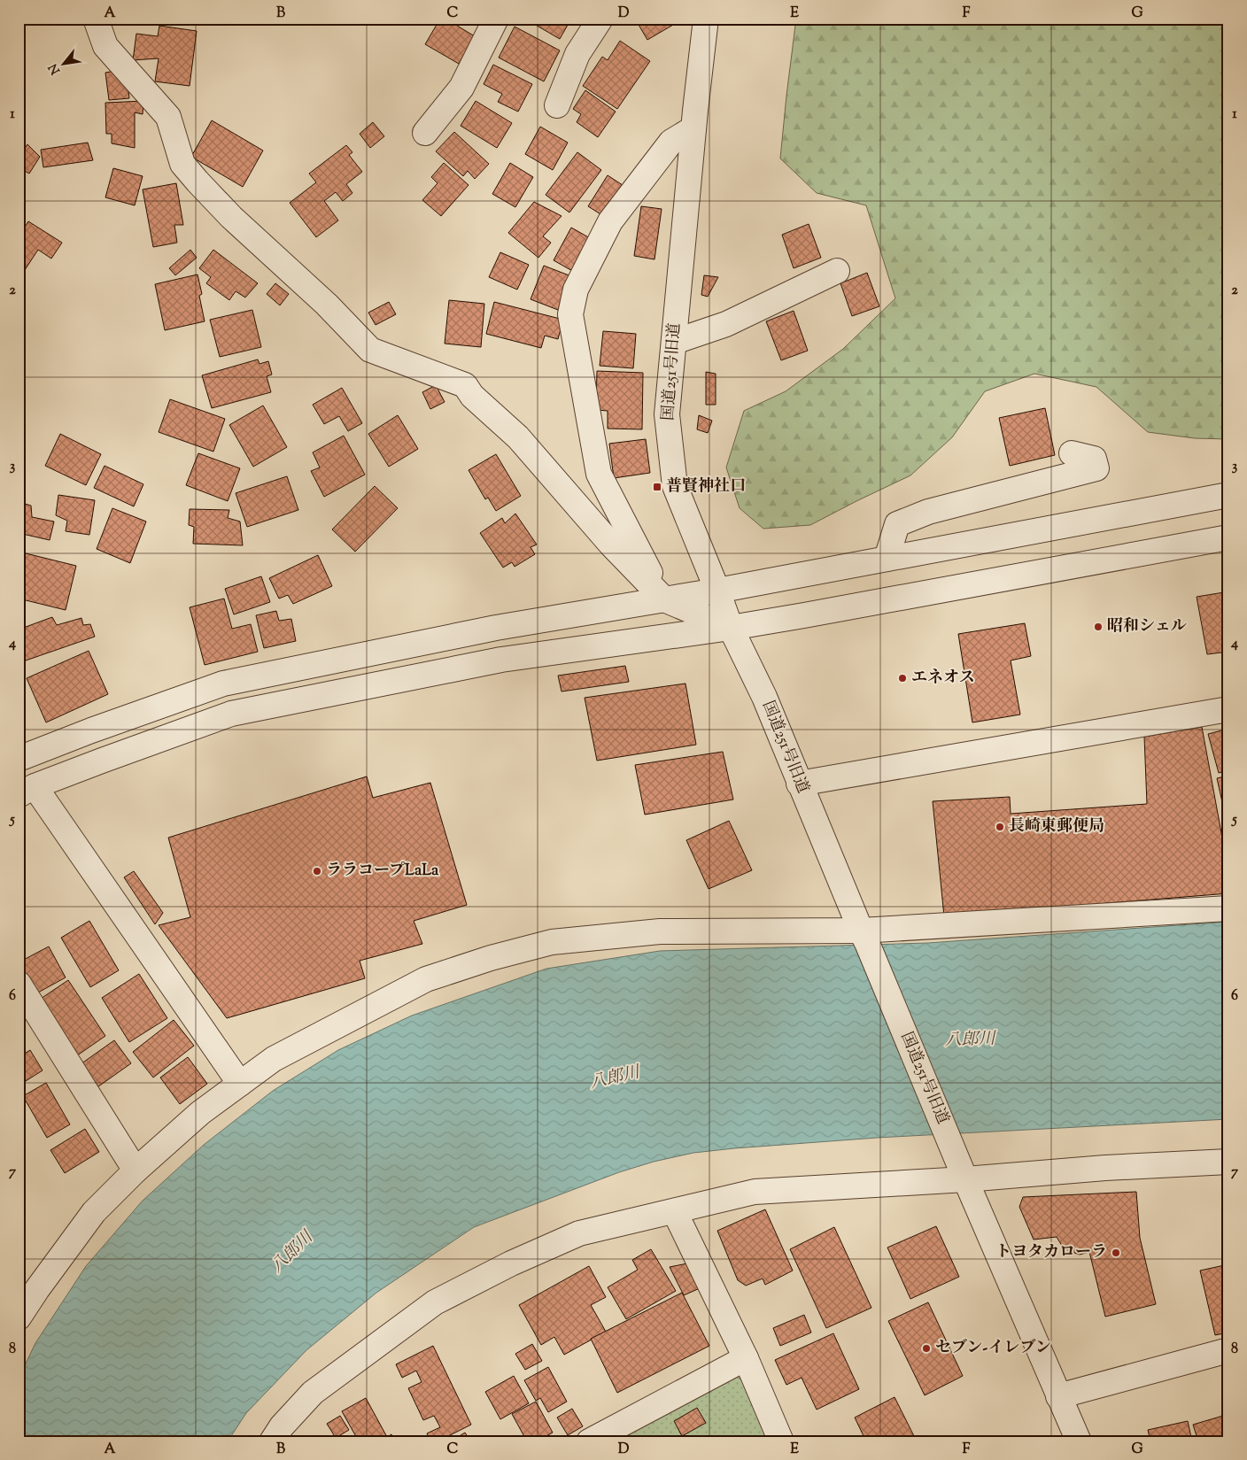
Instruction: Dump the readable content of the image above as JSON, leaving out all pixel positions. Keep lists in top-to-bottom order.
{
  "streets": {
    "street": ["国道251号旧道"]
  },
  "water": ["八郎川"],
  "places": {
    "transit": ["普賢神社口"],
    "other": [
      "昭和シェル",
      "エネオス",
      "長崎東郵便局",
      "ララコープLaLa",
      "トヨタカローラ",
      "セブン-イレブン"
    ]
  },
  "north": "bottom left",
  "grid": {
    "columns": [
      "A",
      "B",
      "C",
      "D",
      "E",
      "F",
      "G"
    ],
    "rows": [
      "1",
      "2",
      "3",
      "4",
      "5",
      "6",
      "7",
      "8"
    ]
  }
}
